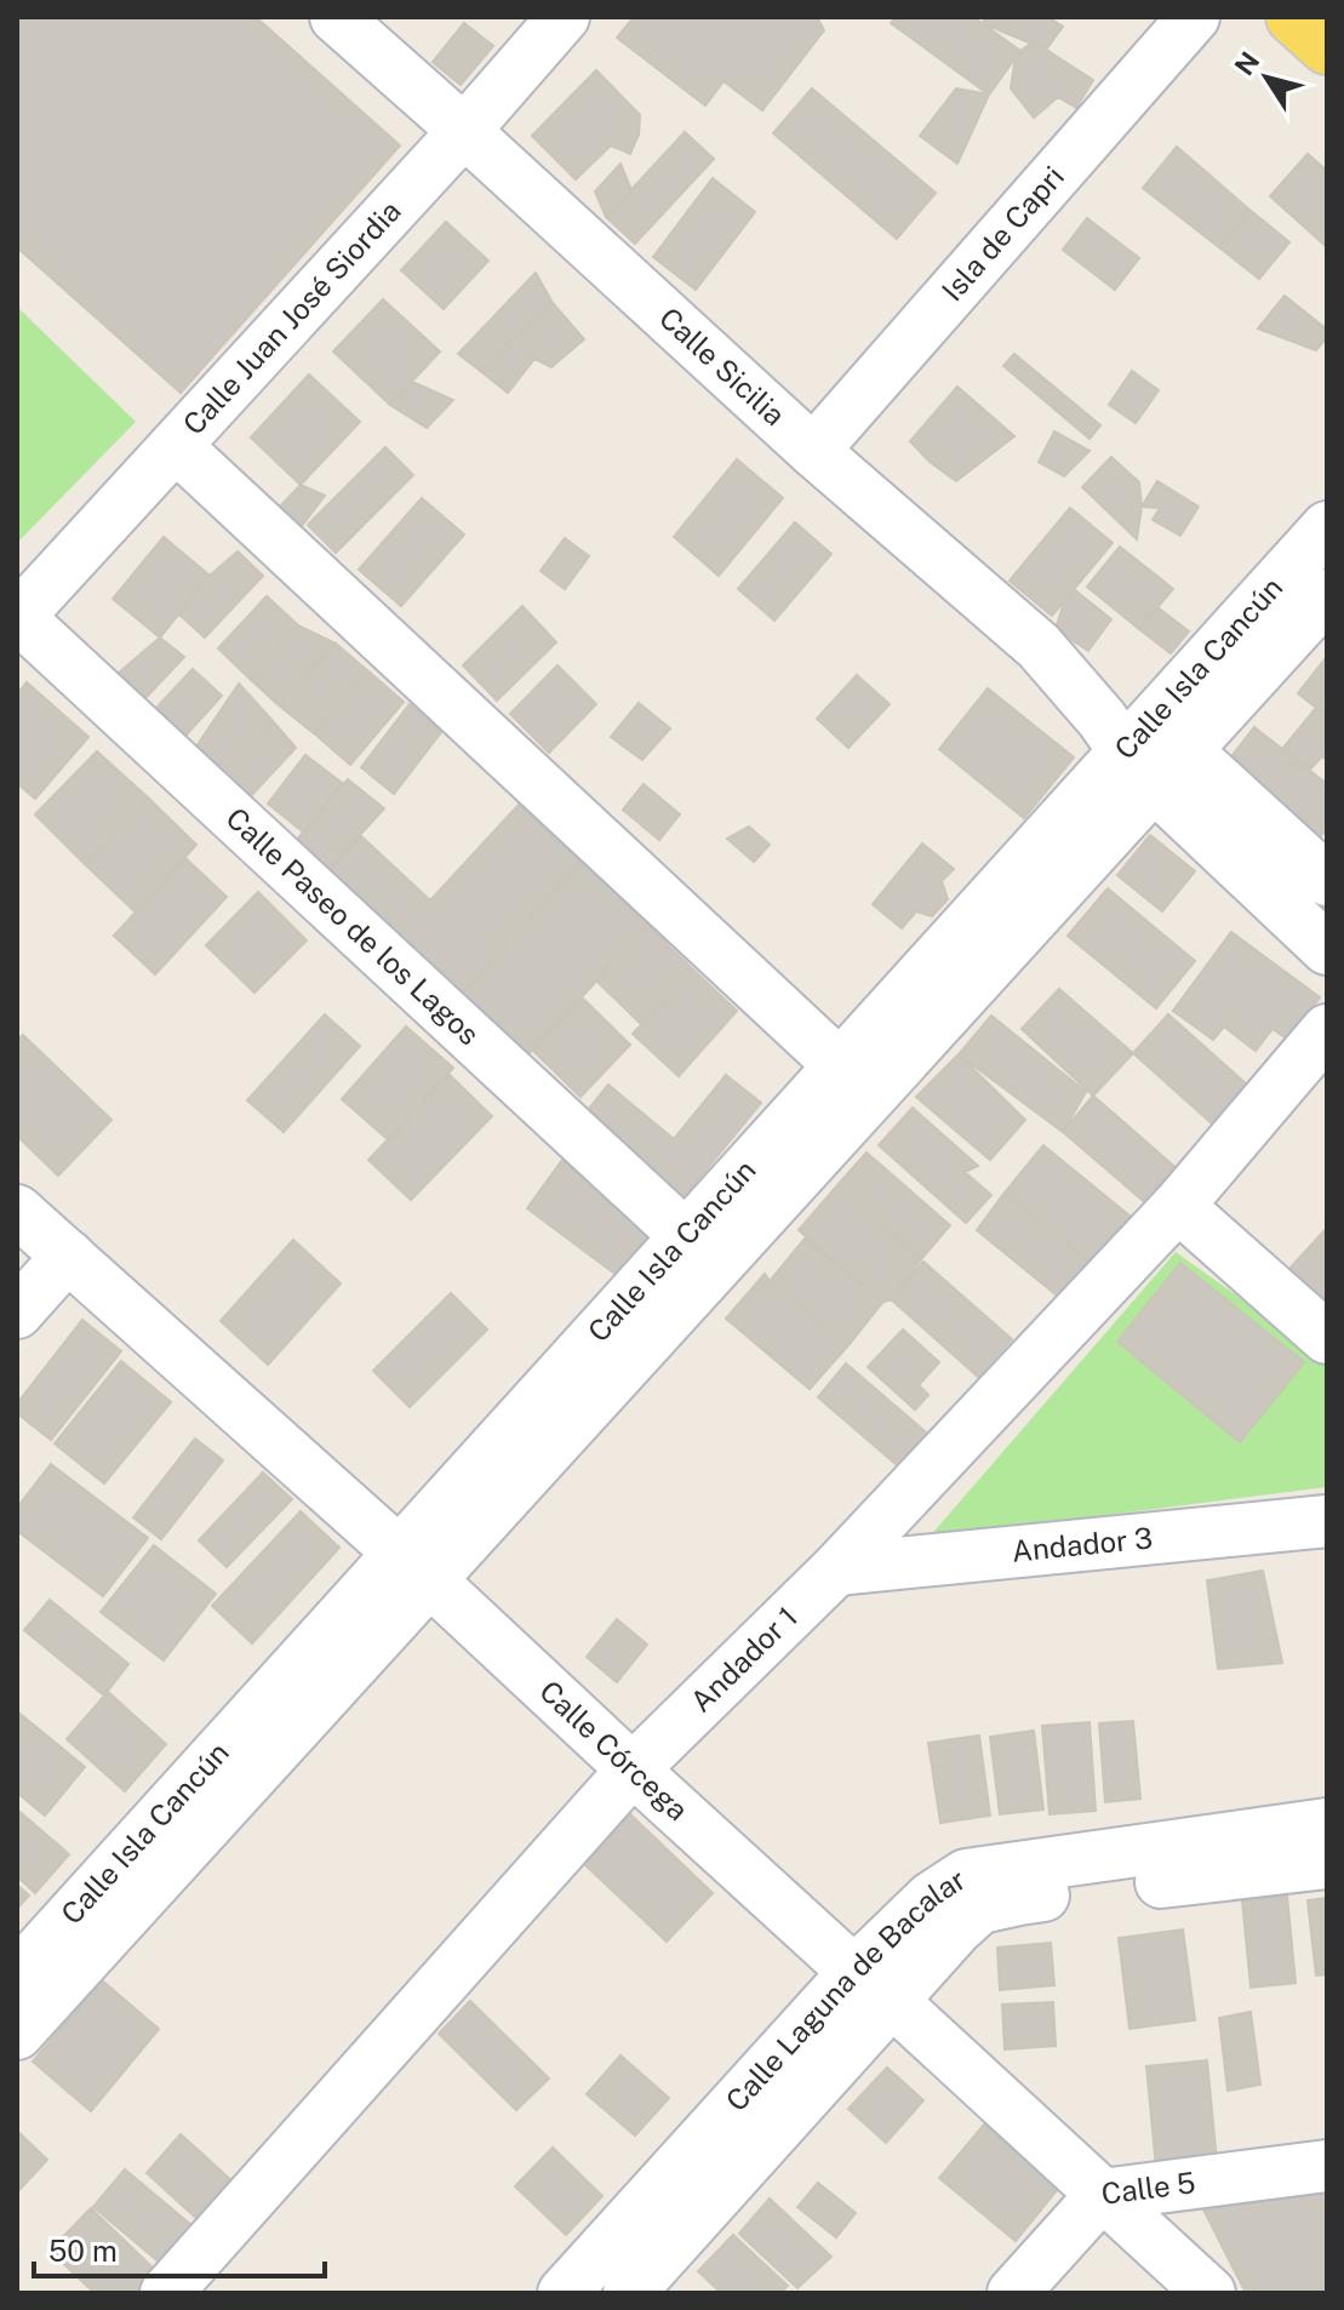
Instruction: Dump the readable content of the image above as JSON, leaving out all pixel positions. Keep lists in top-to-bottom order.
{
  "streets": {
    "street": [
      "Isla de Capri",
      "Calle Juan José Siordia",
      "Calle Sicilia",
      "Calle Isla Cancún",
      "Calle Paseo de los Lagos",
      "Andador 3",
      "Andador 1",
      "Calle Córcega",
      "Calle Laguna de Bacalar",
      "Calle 5"
    ]
  },
  "crossings": [
    ["Isla de Capri", "Calle Sicilia"],
    ["Calle Juan José Siordia", "Calle Sicilia"],
    ["Calle Juan José Siordia", "Calle Paseo de los Lagos"],
    ["Calle Sicilia", "Calle Isla Cancún"],
    ["Calle Isla Cancún", "Calle Paseo de los Lagos"],
    ["Calle Isla Cancún", "Calle Córcega"],
    ["Andador 3", "Andador 1"],
    ["Andador 1", "Calle Córcega"],
    ["Calle Córcega", "Calle Laguna de Bacalar"],
    ["Calle Córcega", "Calle 5"]
  ],
  "scale_bar": "50 m",
  "north": "top left"
}
